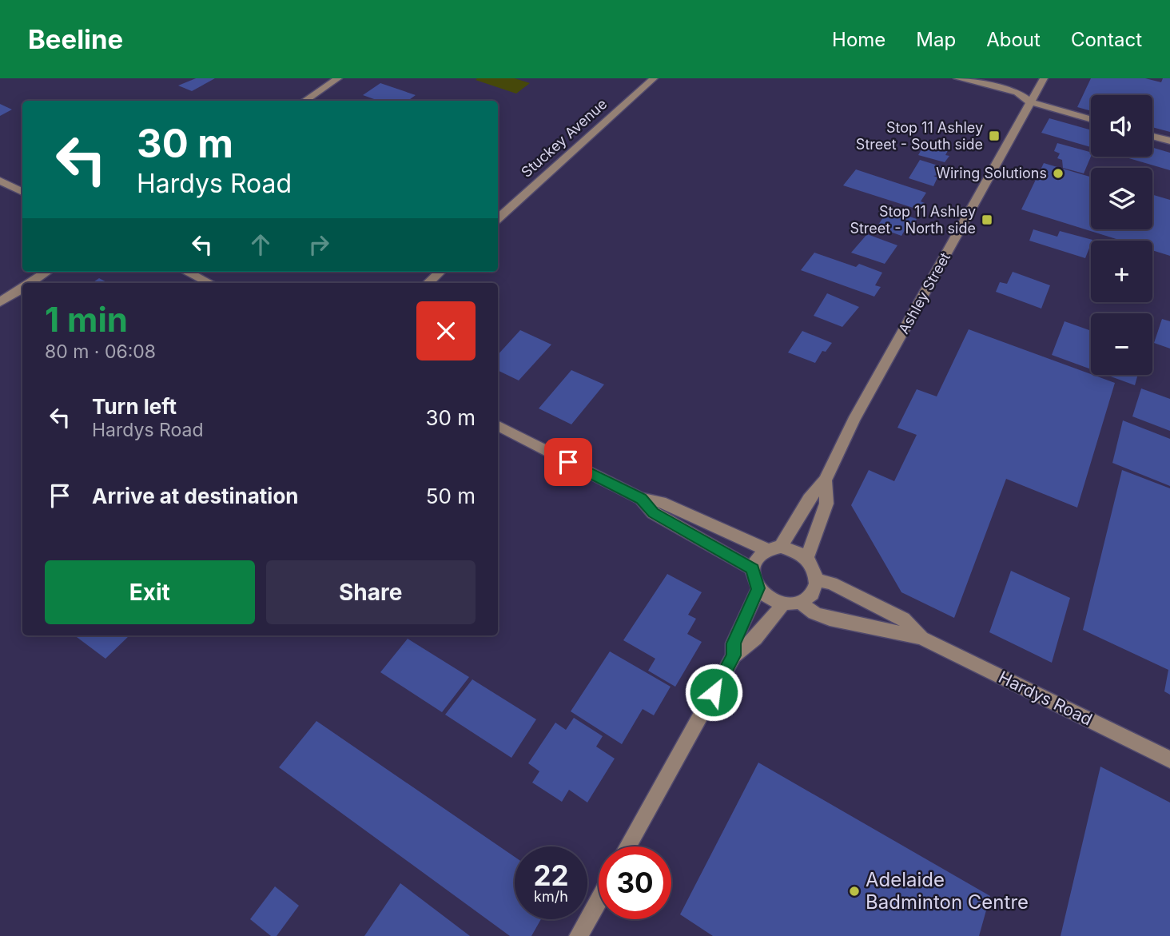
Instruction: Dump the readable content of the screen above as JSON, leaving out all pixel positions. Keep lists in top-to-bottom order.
{
  "streets": {
    "street": ["Stuckey Avenue", "Ashley Street", "Hardys Road"]
  },
  "crossings": [
    ["Ashley Street", "Hardys Road"]
  ],
  "places": {
    "transit": ["Stop 11 Ashley Street - South side", "Stop 11 Ashley Street - North side"],
    "other": ["Wiring Solutions", "Adelaide Badminton Centre"]
  },
  "page": {
    "header": "Beeline",
    "nav": [
      "Home",
      "Map",
      "About",
      "Contact"
    ],
    "map_buttons": ["+", "−"],
    "turn": ["30 m", "Hardys Road"],
    "heading": ["1 min", "80 m · 06:08"],
    "list": [
      {
        "name": "Turn left",
        "note": "Hardys Road",
        "value": "30 m"
      },
      {
        "name": "Arrive at destination",
        "value": "50 m"
      }
    ],
    "buttons": ["Exit", "Share"],
    "speed": "22 km/h",
    "limit": "30"
  }
}
